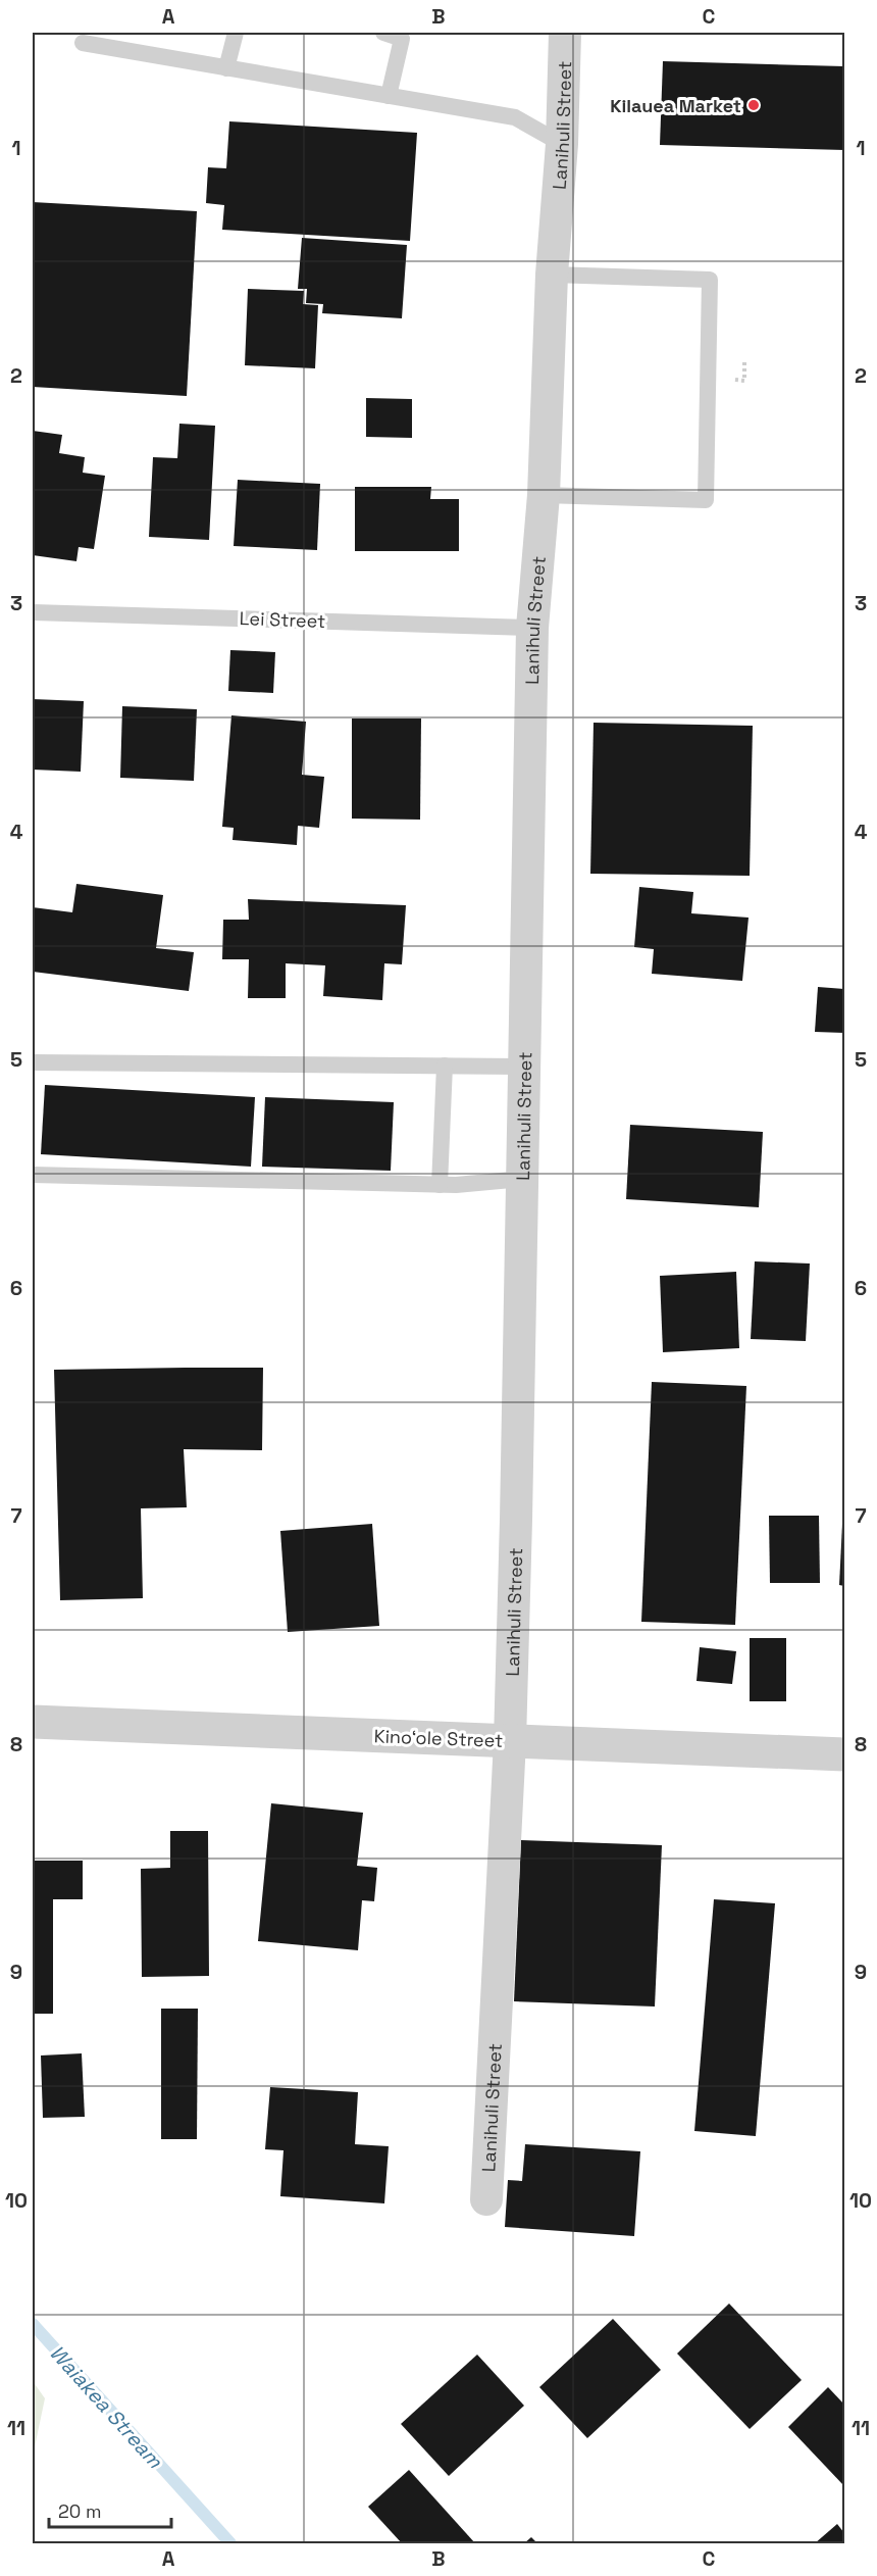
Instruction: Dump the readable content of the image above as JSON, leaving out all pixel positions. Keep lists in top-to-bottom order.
{
  "streets": {
    "street": ["Lanihuli Street", "Kinoʻole Street"],
    "lane": ["Lei Street"]
  },
  "crossings": [
    ["Lanihuli Street", "Lei Street"],
    ["Lanihuli Street", "Kinoʻole Street"]
  ],
  "water": ["Waiakea Stream"],
  "places": ["Kilauea Market"],
  "scale_bar": "20 m",
  "grid": {
    "columns": ["A", "B", "C"],
    "rows": [
      "1",
      "2",
      "3",
      "4",
      "5",
      "6",
      "7",
      "8",
      "9",
      "10",
      "11"
    ]
  }
}
